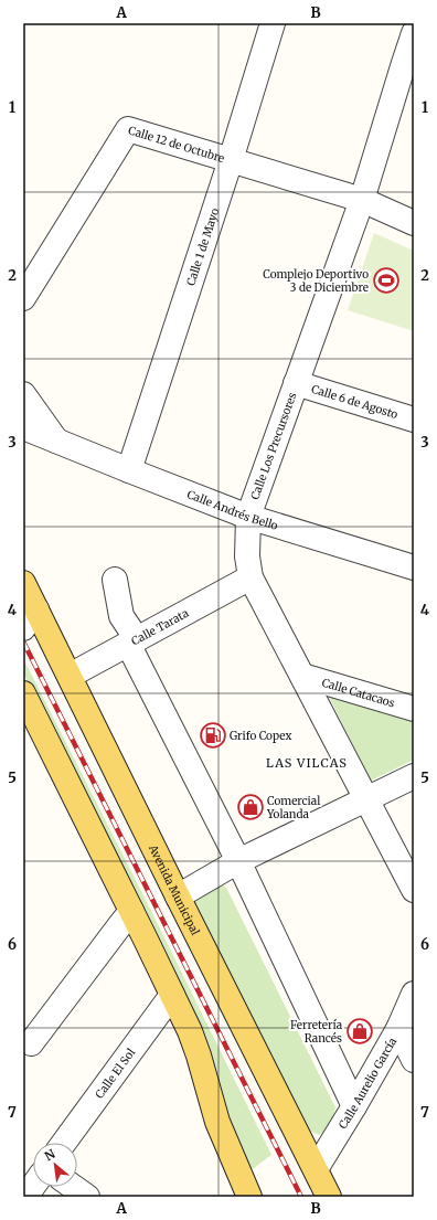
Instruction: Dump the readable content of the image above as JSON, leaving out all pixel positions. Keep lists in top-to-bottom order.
{
  "streets": {
    "main road": ["Avenida Municipal"],
    "street": [
      "Calle 12 de Octubre",
      "Calle 1 de Mayo",
      "Calle 6 de Agosto",
      "Calle Los Precursores",
      "Calle Andrés Bello",
      "Calle Tarata",
      "Calle Catacaos",
      "Calle El Sol",
      "Calle Aurelio García"
    ]
  },
  "crossings": [
    ["Calle 12 de Octubre", "Calle 1 de Mayo"],
    ["Calle 12 de Octubre", "Calle Los Precursores"],
    ["Calle 1 de Mayo", "Calle Andrés Bello"],
    ["Calle 6 de Agosto", "Calle Los Precursores"],
    ["Calle Los Precursores", "Calle Andrés Bello"],
    ["Calle Los Precursores", "Calle Tarata"],
    ["Calle Los Precursores", "Calle Catacaos"],
    ["Calle Tarata", "Avenida Municipal"],
    ["Avenida Municipal", "Calle Aurelio García"]
  ],
  "districts": ["LAS VILCAS"],
  "places": {
    "sports": ["Complejo Deportivo 3 de Diciembre"],
    "fuel station": ["Grifo Copex"],
    "shop": ["Comercial Yolanda", "Ferretería Rancés"]
  },
  "north": "top left",
  "grid": {
    "columns": ["A", "B"],
    "rows": [
      "1",
      "2",
      "3",
      "4",
      "5",
      "6",
      "7"
    ]
  }
}
